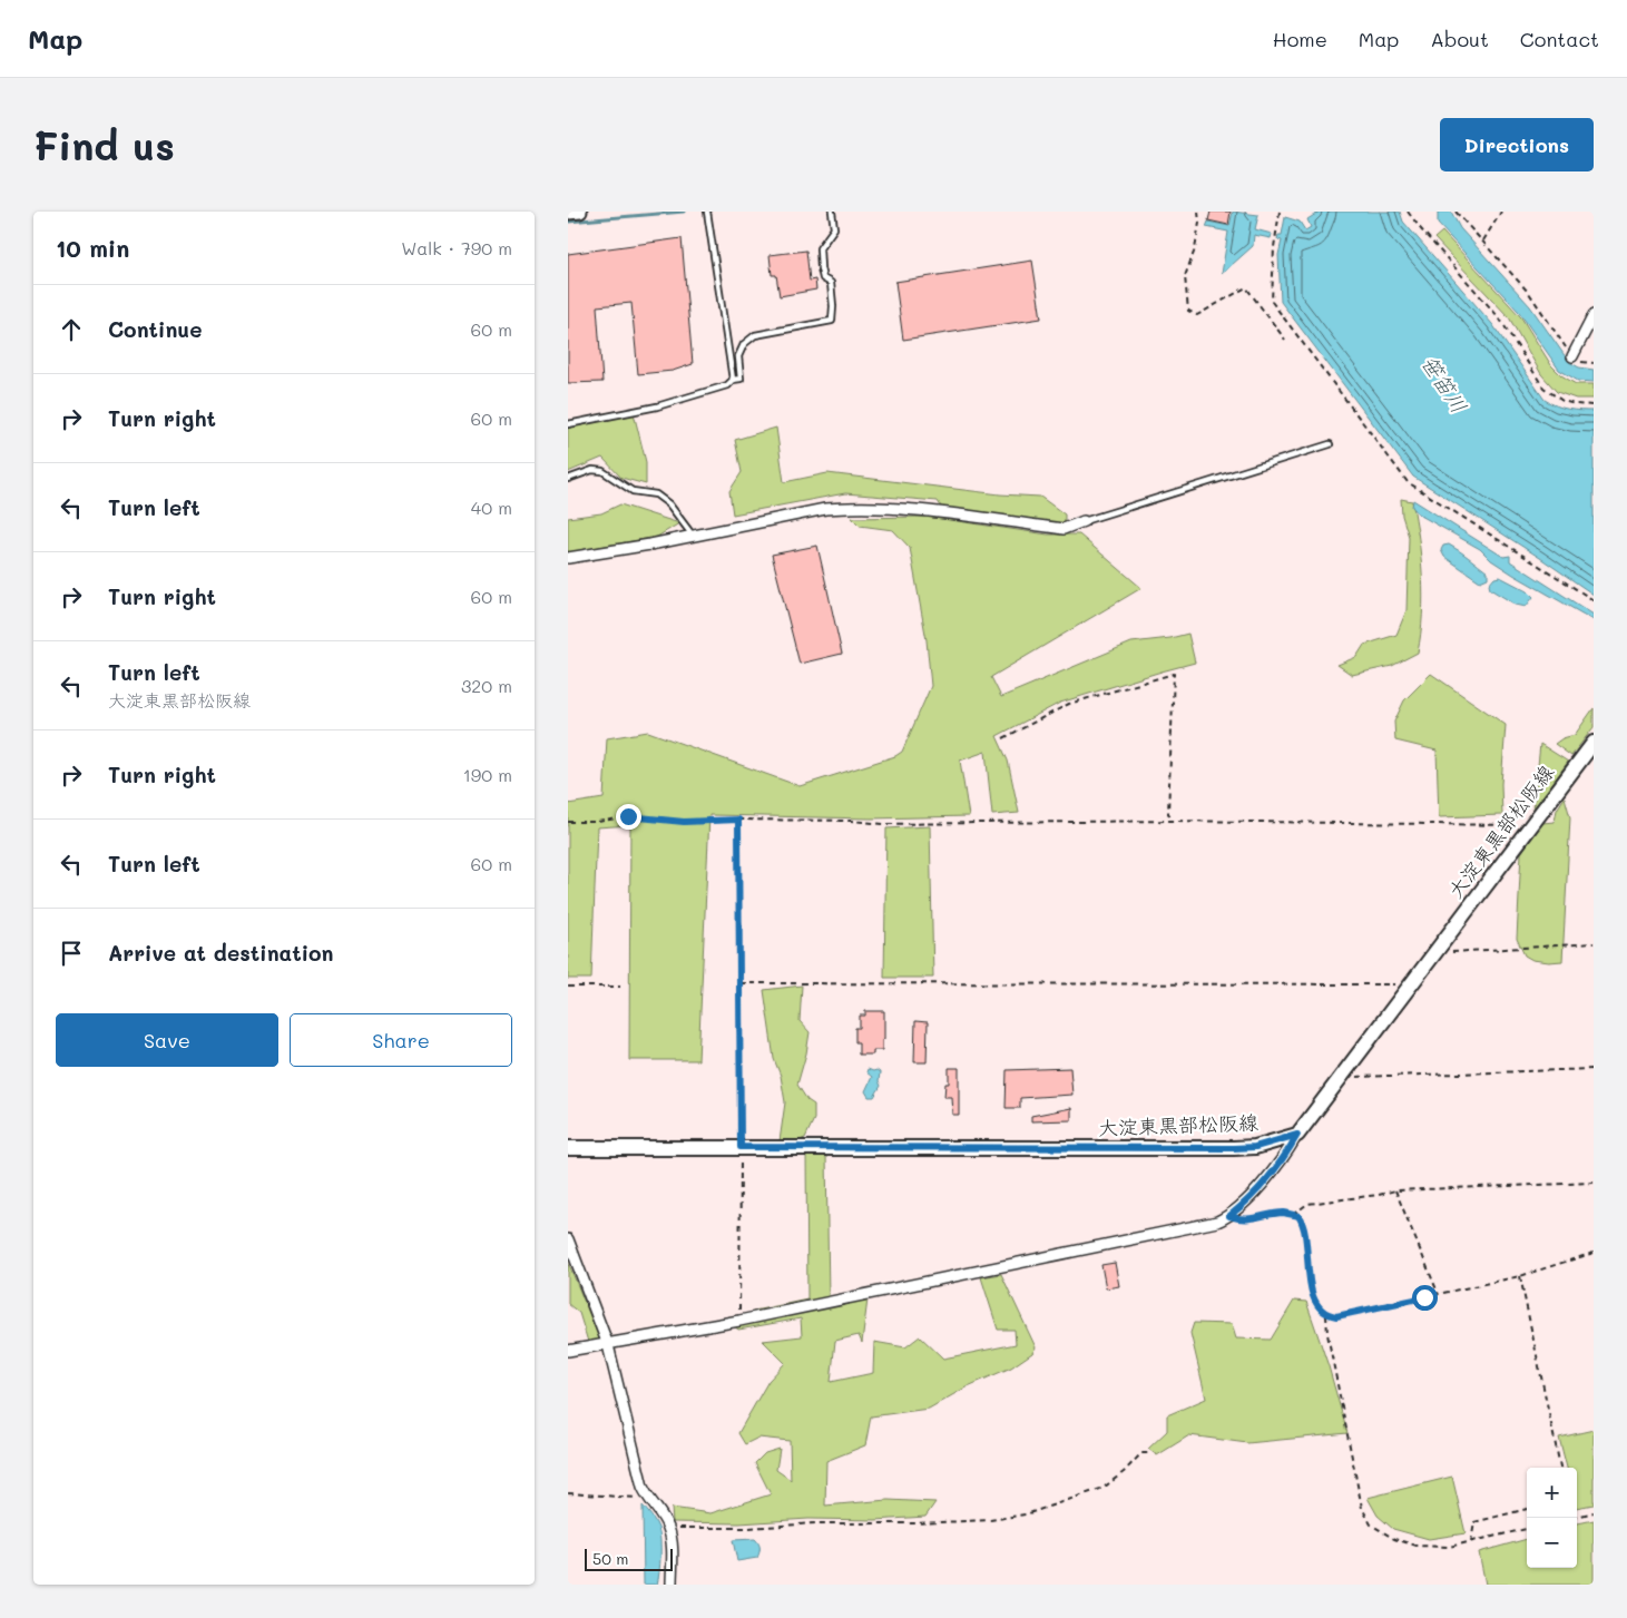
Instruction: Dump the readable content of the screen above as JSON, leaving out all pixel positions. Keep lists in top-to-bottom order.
{
  "streets": {
    "main road": ["大淀東黒部松阪線"]
  },
  "water": ["笹笛川"],
  "scale_bar": "50 m",
  "page": {
    "header": "Map",
    "nav": [
      "Home",
      "Map",
      "About",
      "Contact"
    ],
    "buttons": [
      "Directions",
      ["Save", "Share"]
    ],
    "title": "Find us",
    "heading": ["10 min", "Walk · 790 m"],
    "list": [
      ["Continue", "60 m"],
      ["Turn right", "60 m"],
      ["Turn left", "40 m"],
      ["Turn right", "60 m"],
      ["Turn left", "大淀東黒部松阪線", "320 m"],
      ["Turn right", "190 m"],
      ["Turn left", "60 m"],
      "Arrive at destination"
    ],
    "map_buttons": ["+", "−"],
    "scale": "50 m"
  }
}
